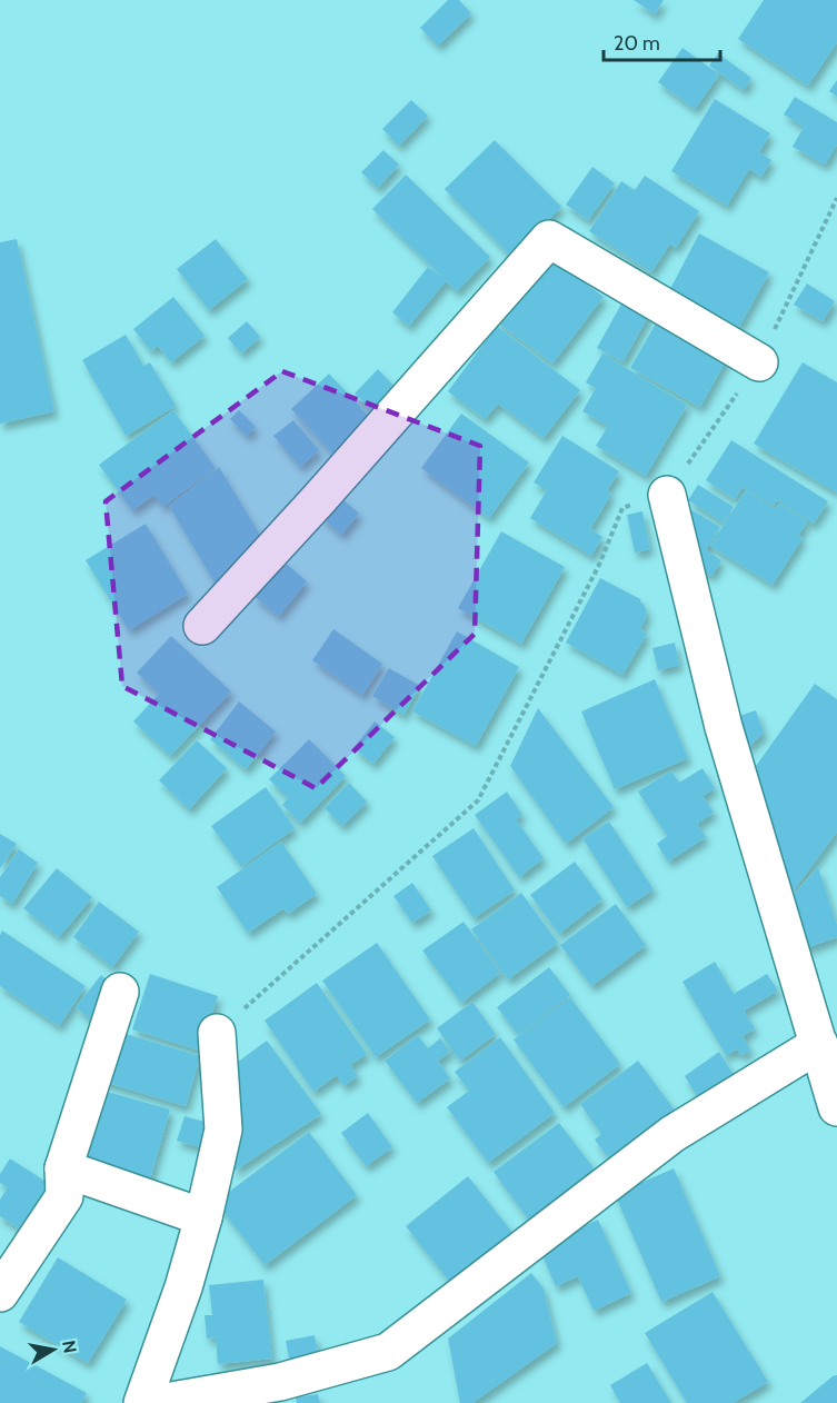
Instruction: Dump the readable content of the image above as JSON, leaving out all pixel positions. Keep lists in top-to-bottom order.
{
  "scale_bar": "20 m",
  "north": "right"
}
